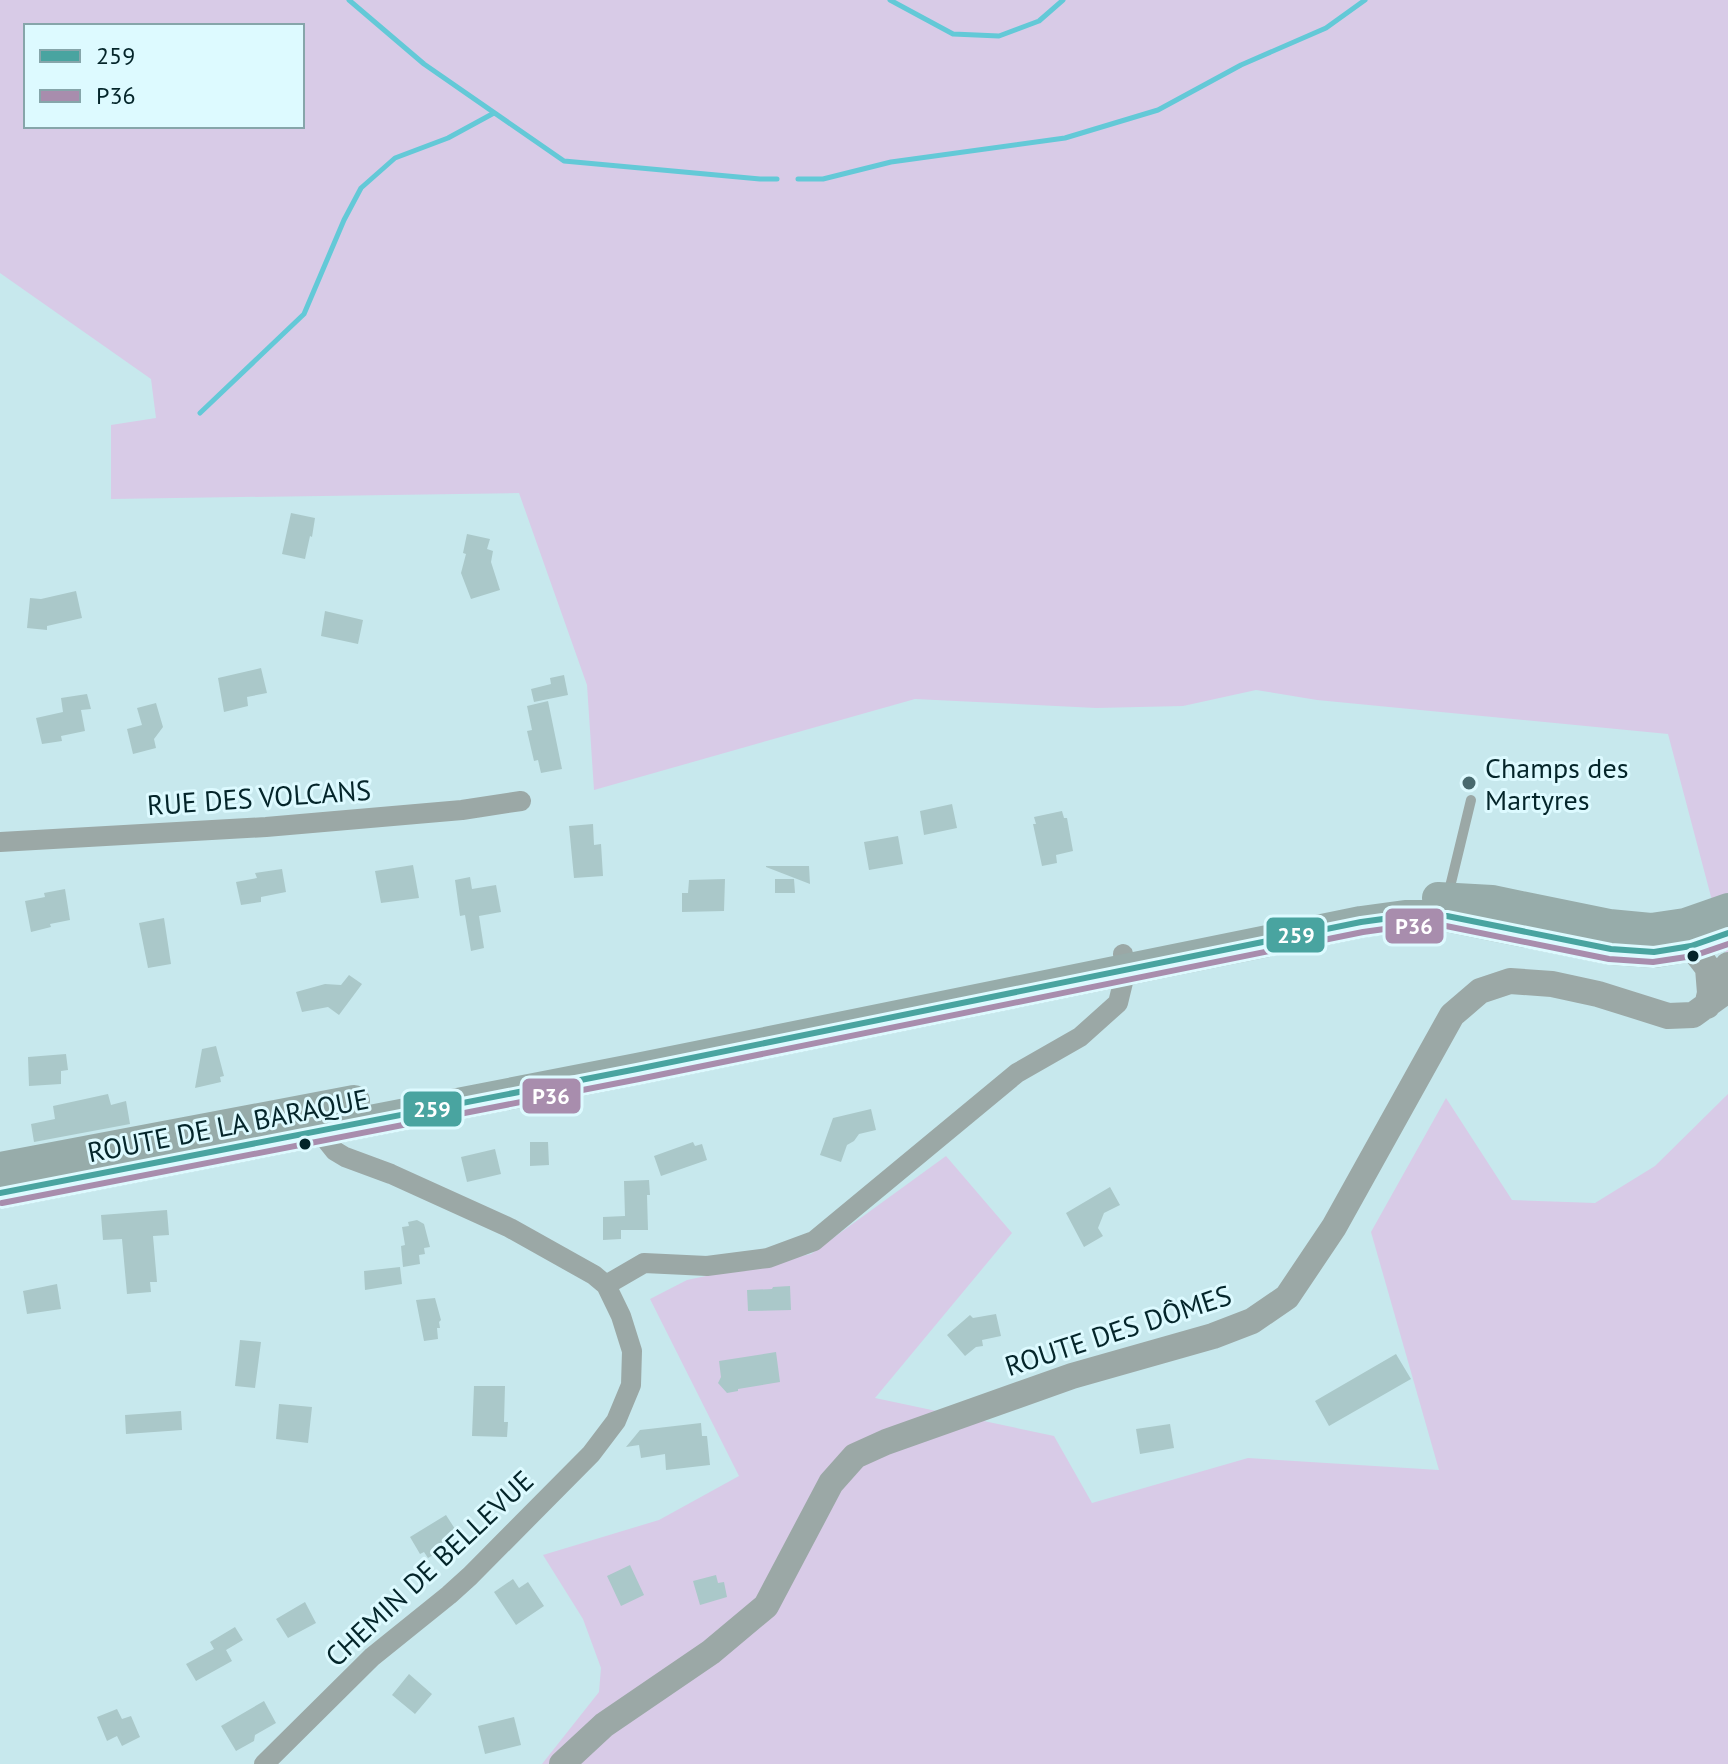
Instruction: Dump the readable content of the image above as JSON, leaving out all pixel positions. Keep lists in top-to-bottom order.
{
  "streets": {
    "main road": ["ROUTE DE LA BARAQUE"],
    "street": ["RUE DES VOLCANS", "ROUTE DES DÔMES", "CHEMIN DE BELLEVUE"]
  },
  "places": ["Champs des Martyres"],
  "lines": ["transit line 259", "transit line P36"],
  "legend": ["259", "P36"]
}
